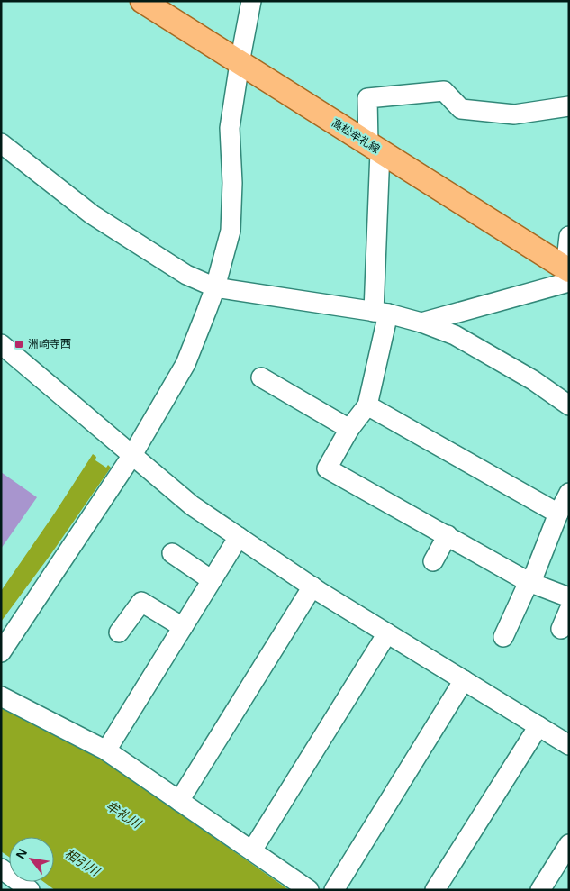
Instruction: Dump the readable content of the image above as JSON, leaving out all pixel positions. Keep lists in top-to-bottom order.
{
  "streets": {
    "main road": ["高松牟礼線"]
  },
  "water": ["牟礼川", "相引川"],
  "places": {
    "transit": ["洲崎寺西"]
  },
  "north": "top left"
}
